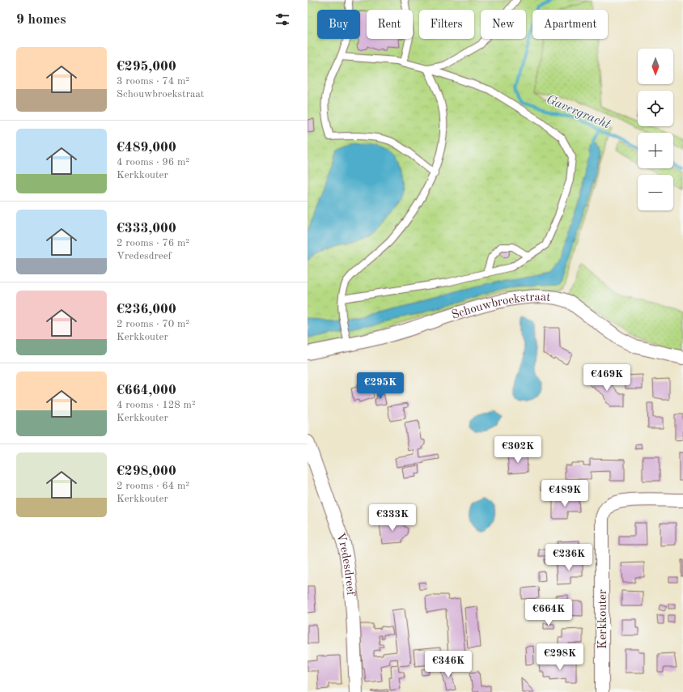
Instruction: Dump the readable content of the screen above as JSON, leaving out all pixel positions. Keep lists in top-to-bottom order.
{
  "streets": {
    "street": ["Schouwbroekstraat", "Vredesdreef", "Kerkkouter"]
  },
  "water": ["Gavergracht"],
  "north": "bottom",
  "page": {
    "heading": "9 homes",
    "chip": [
      "Buy",
      "Rent",
      "Filters",
      "New",
      "Apartment"
    ],
    "list": [
      {
        "name": "€295,000",
        "note": "3 rooms · 74 m² · Schouwbroekstraat"
      },
      {
        "name": "€489,000",
        "note": "4 rooms · 96 m² · Kerkkouter"
      },
      {
        "name": "€333,000",
        "note": "2 rooms · 76 m² · Vredesdreef"
      },
      {
        "name": "€236,000",
        "note": "2 rooms · 70 m² · Kerkkouter"
      },
      {
        "name": "€664,000",
        "note": "4 rooms · 128 m² · Kerkkouter"
      },
      {
        "name": "€298,000",
        "note": "2 rooms · 64 m² · Kerkkouter"
      }
    ],
    "map_buttons": ["+", "−"],
    "price": [
      "€469K",
      "€295K",
      "€302K",
      "€489K",
      "€333K",
      "€236K",
      "€664K",
      "€298K",
      "€346K"
    ]
  }
}
